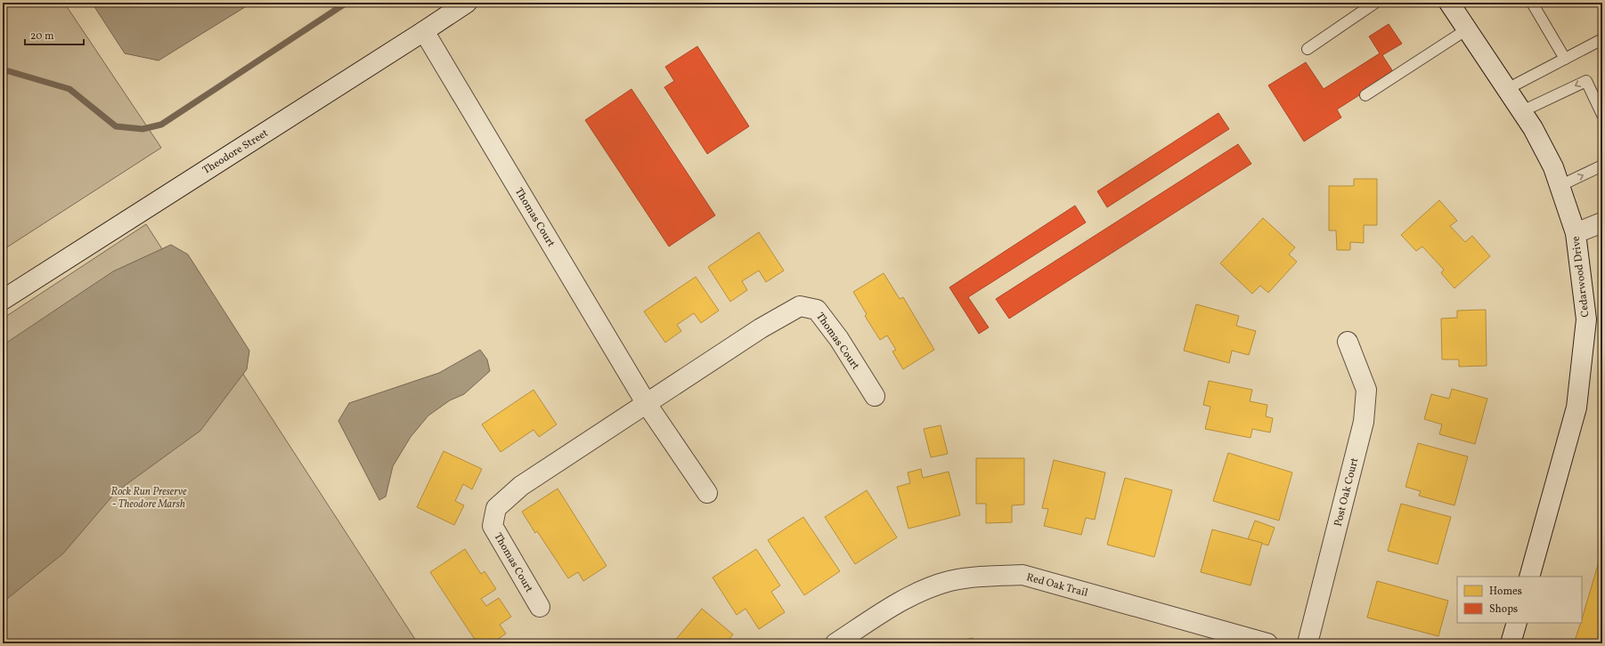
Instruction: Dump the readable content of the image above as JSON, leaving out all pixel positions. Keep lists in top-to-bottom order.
{
  "streets": {
    "street": [
      "Theodore Street",
      "Thomas Court",
      "Cedarwood Drive",
      "Post Oak Court",
      "Red Oak Trail"
    ]
  },
  "crossings": [
    ["Theodore Street", "Thomas Court"]
  ],
  "parks": ["Rock Run Preserve - Theodore Marsh"],
  "legend": ["Homes", "Shops"],
  "scale_bar": "20 m"
}
